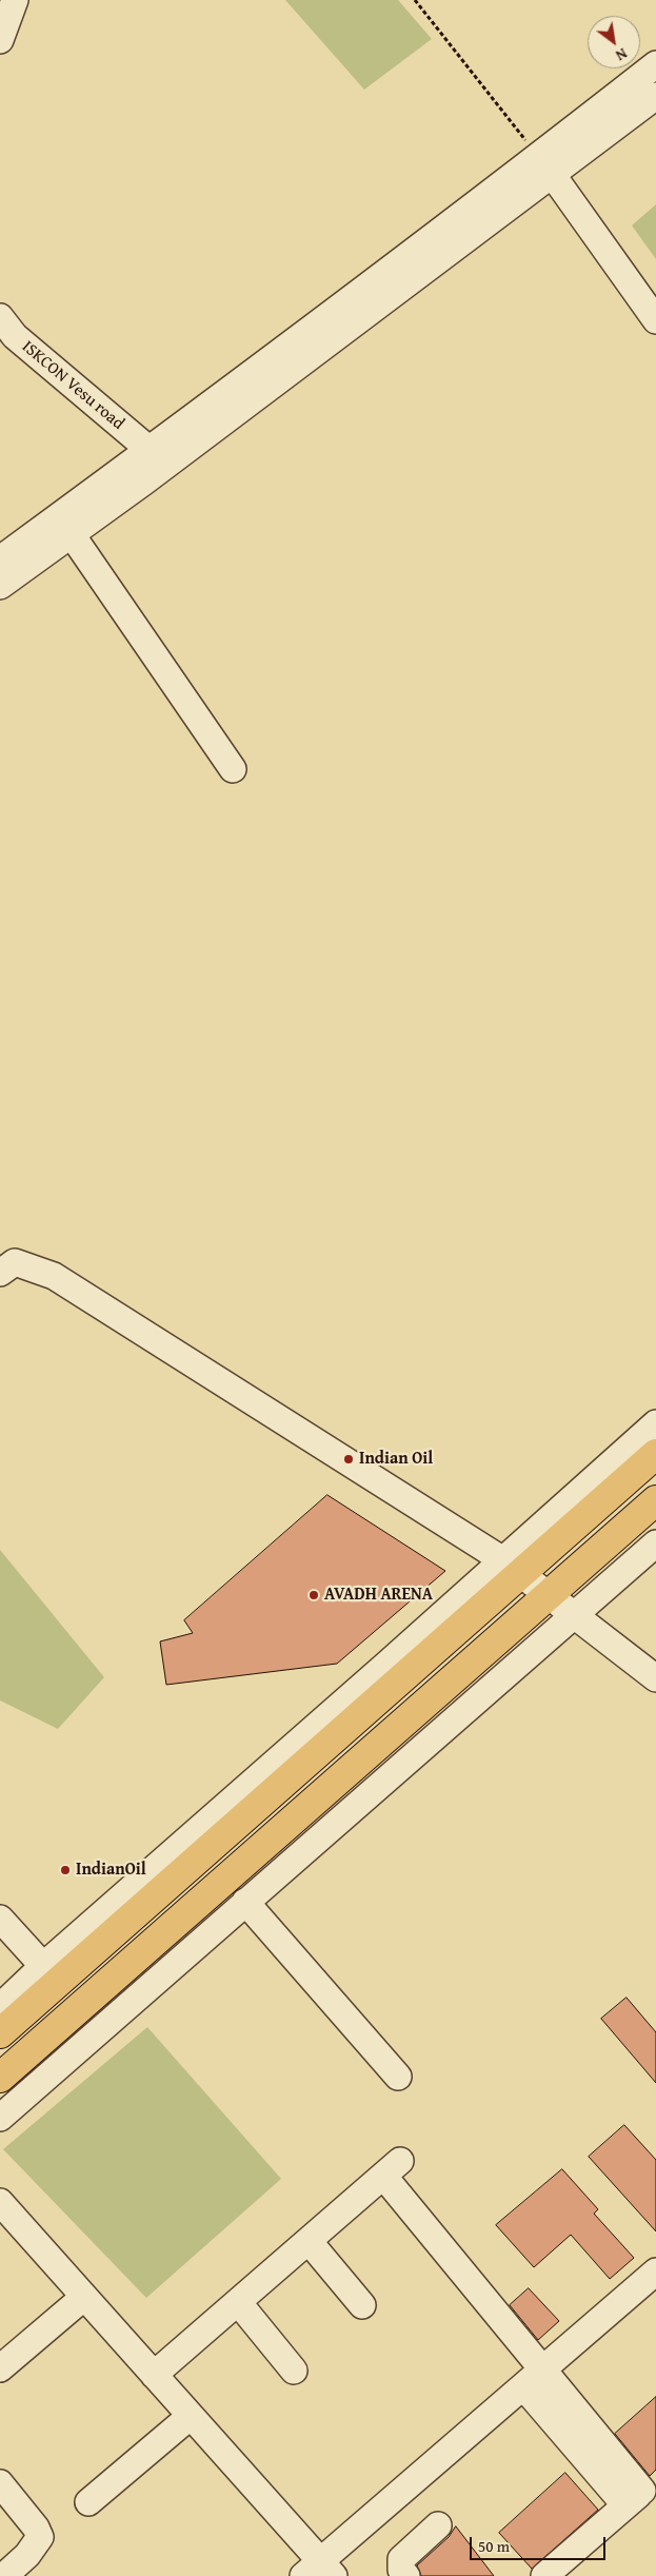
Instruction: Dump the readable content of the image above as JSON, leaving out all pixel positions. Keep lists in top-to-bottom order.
{
  "streets": {
    "street": ["ISKCON Vesu road"]
  },
  "places": ["Indian Oil", "AVADH ARENA", "IndianOil"],
  "scale_bar": "50 m",
  "north": "bottom right"
}
